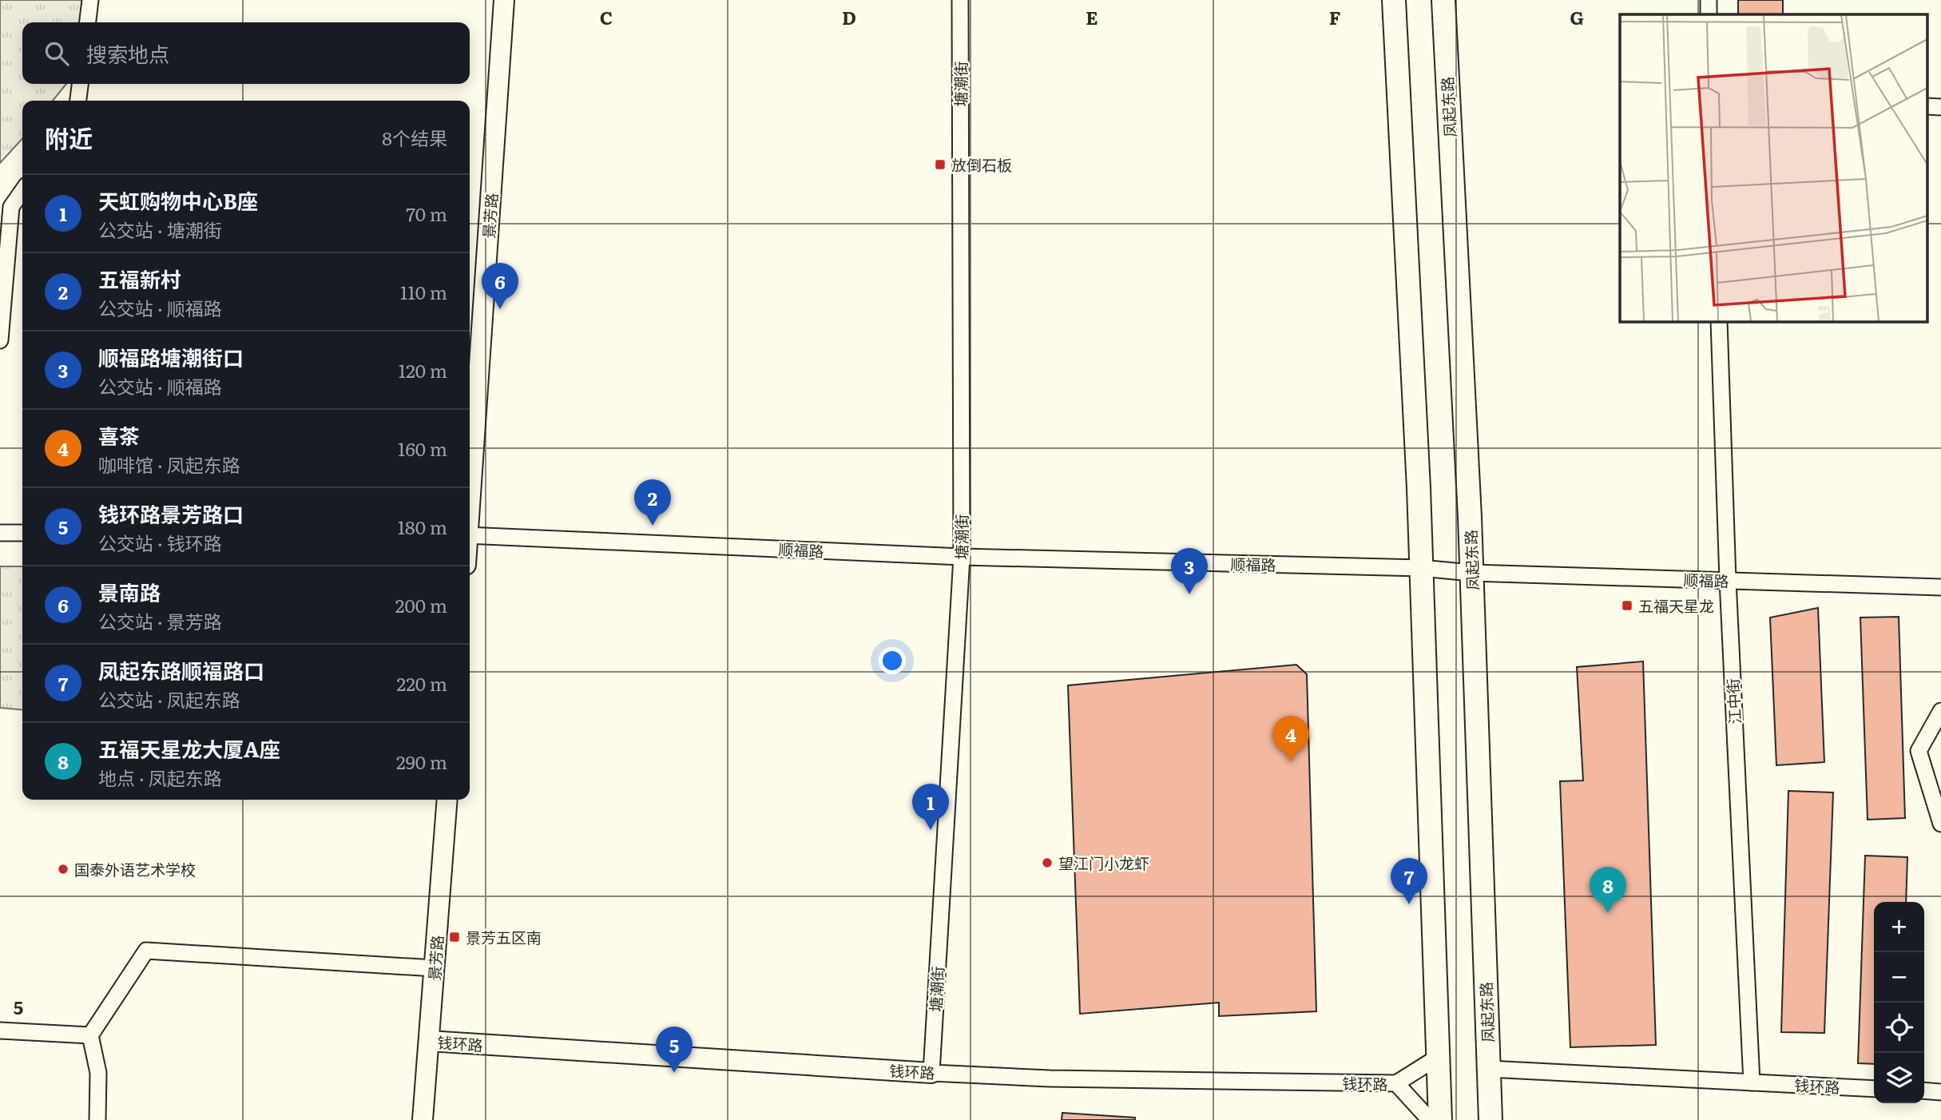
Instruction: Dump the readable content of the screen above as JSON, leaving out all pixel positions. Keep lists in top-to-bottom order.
{
  "streets": {
    "main road": ["凤起东路"],
    "street": [
      "塘潮街",
      "景芳路",
      "顺福路",
      "江中街",
      "钱环路"
    ]
  },
  "crossings": [
    ["塘潮街", "顺福路"],
    ["塘潮街", "钱环路"],
    ["凤起东路", "顺福路"],
    ["凤起东路", "钱环路"],
    ["景芳路", "钱环路"],
    ["顺福路", "江中街"],
    ["江中街", "钱环路"]
  ],
  "places": {
    "transit": ["放倒石板", "五福天星龙", "景芳五区南"],
    "other": ["望江门小龙虾", "国泰外语艺术学校"]
  },
  "page": {
    "search": "搜索地点",
    "heading": ["附近", "8个结果"],
    "list": [
      {
        "mark": "1",
        "name": "天虹购物中心B座",
        "note": "公交站 · 塘潮街",
        "value": "70 m"
      },
      {
        "mark": "2",
        "name": "五福新村",
        "note": "公交站 · 顺福路",
        "value": "110 m"
      },
      {
        "mark": "3",
        "name": "顺福路塘潮街口",
        "note": "公交站 · 顺福路",
        "value": "120 m"
      },
      {
        "mark": "4",
        "name": "喜茶",
        "note": "咖啡馆 · 凤起东路",
        "value": "160 m"
      },
      {
        "mark": "5",
        "name": "钱环路景芳路口",
        "note": "公交站 · 钱环路",
        "value": "180 m"
      },
      {
        "mark": "6",
        "name": "景南路",
        "note": "公交站 · 景芳路",
        "value": "200 m"
      },
      {
        "mark": "7",
        "name": "凤起东路顺福路口",
        "note": "公交站 · 凤起东路",
        "value": "220 m"
      },
      {
        "mark": "8",
        "name": "五福天星龙大厦A座",
        "note": "地点 · 凤起东路",
        "value": "290 m"
      }
    ],
    "pins": [
      "6",
      "2",
      "3",
      "4",
      "1",
      "7",
      "8",
      "5"
    ],
    "map_buttons": ["+", "−"]
  },
  "grid": {
    "columns": [
      "C",
      "D",
      "E",
      "F",
      "G"
    ],
    "rows": ["5"]
  }
}
